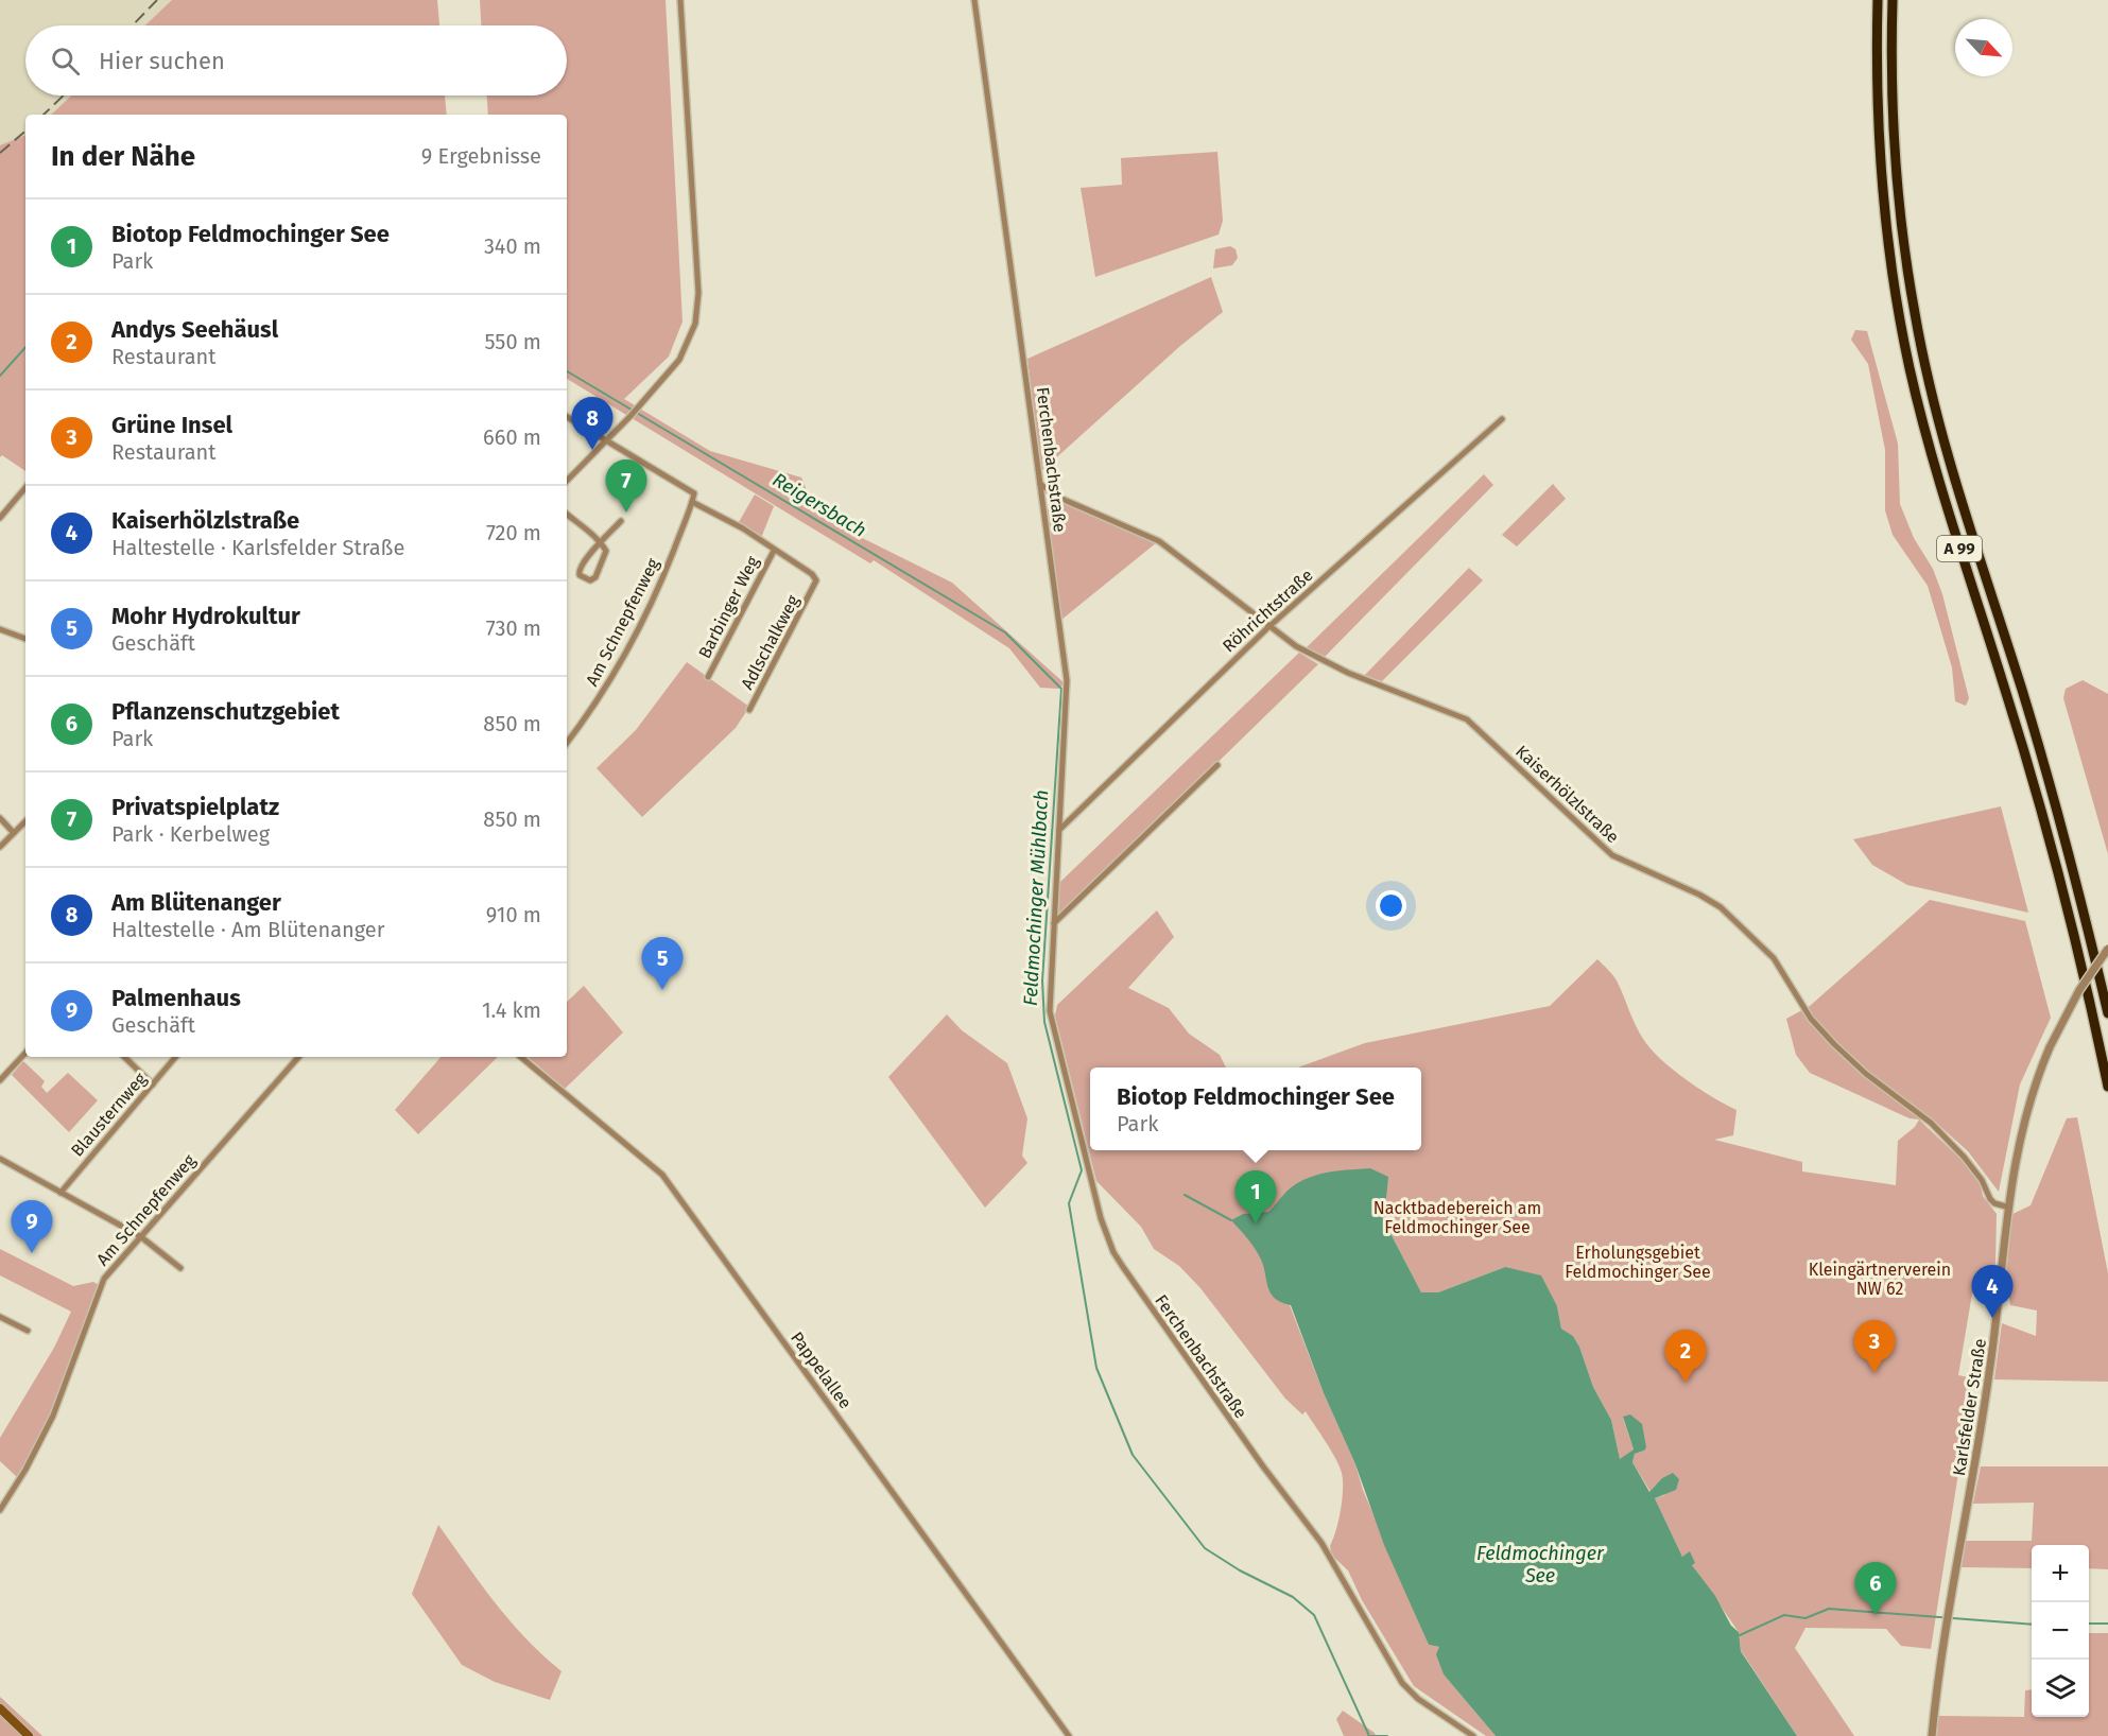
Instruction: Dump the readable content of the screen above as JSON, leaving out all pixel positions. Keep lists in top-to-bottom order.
{
  "streets": {
    "highway": ["A 99"],
    "street": [
      "Ferchenbachstraße",
      "Barbinger Weg",
      "Röhrichtstraße",
      "Am Schnepfenweg",
      "Adlschalkweg",
      "Kaiserhölzlstraße",
      "Blausternweg",
      "Pappelallee",
      "Karlsfelder Straße"
    ]
  },
  "crossings": [
    ["Ferchenbachstraße", "Röhrichtstraße"],
    ["Ferchenbachstraße", "Kaiserhölzlstraße"],
    ["Barbinger Weg", "Adlschalkweg"],
    ["Röhrichtstraße", "Kaiserhölzlstraße"],
    ["Kaiserhölzlstraße", "Karlsfelder Straße"]
  ],
  "water": ["Reigersbach", "Feldmochinger Mühlbach", "Feldmochinger See"],
  "parks": ["Nacktbadebereich am Feldmochinger See", "Erholungsgebiet Feldmochinger See", "Kleingärtnerverein NW 62"],
  "north": "bottom right",
  "page": {
    "search": "Hier suchen",
    "heading": ["In der Nähe", "9 Ergebnisse"],
    "list": [
      {
        "mark": "1",
        "name": "Biotop Feldmochinger See",
        "note": "Park",
        "value": "340 m"
      },
      {
        "mark": "2",
        "name": "Andys Seehäusl",
        "note": "Restaurant",
        "value": "550 m"
      },
      {
        "mark": "3",
        "name": "Grüne Insel",
        "note": "Restaurant",
        "value": "660 m"
      },
      {
        "mark": "4",
        "name": "Kaiserhölzlstraße",
        "note": "Haltestelle · Karlsfelder Straße",
        "value": "720 m"
      },
      {
        "mark": "5",
        "name": "Mohr Hydrokultur",
        "note": "Geschäft",
        "value": "730 m"
      },
      {
        "mark": "6",
        "name": "Pflanzenschutzgebiet",
        "note": "Park",
        "value": "850 m"
      },
      {
        "mark": "7",
        "name": "Privatspielplatz",
        "note": "Park · Kerbelweg",
        "value": "850 m"
      },
      {
        "mark": "8",
        "name": "Am Blütenanger",
        "note": "Haltestelle · Am Blütenanger",
        "value": "910 m"
      },
      {
        "mark": "9",
        "name": "Palmenhaus",
        "note": "Geschäft",
        "value": "1.4 km"
      }
    ],
    "pins": [
      "8",
      "7",
      "5",
      "1",
      "9",
      "4",
      "3",
      "2",
      "6"
    ],
    "popup": ["Biotop Feldmochinger See", "Park"],
    "map_buttons": ["+", "−"]
  }
}
